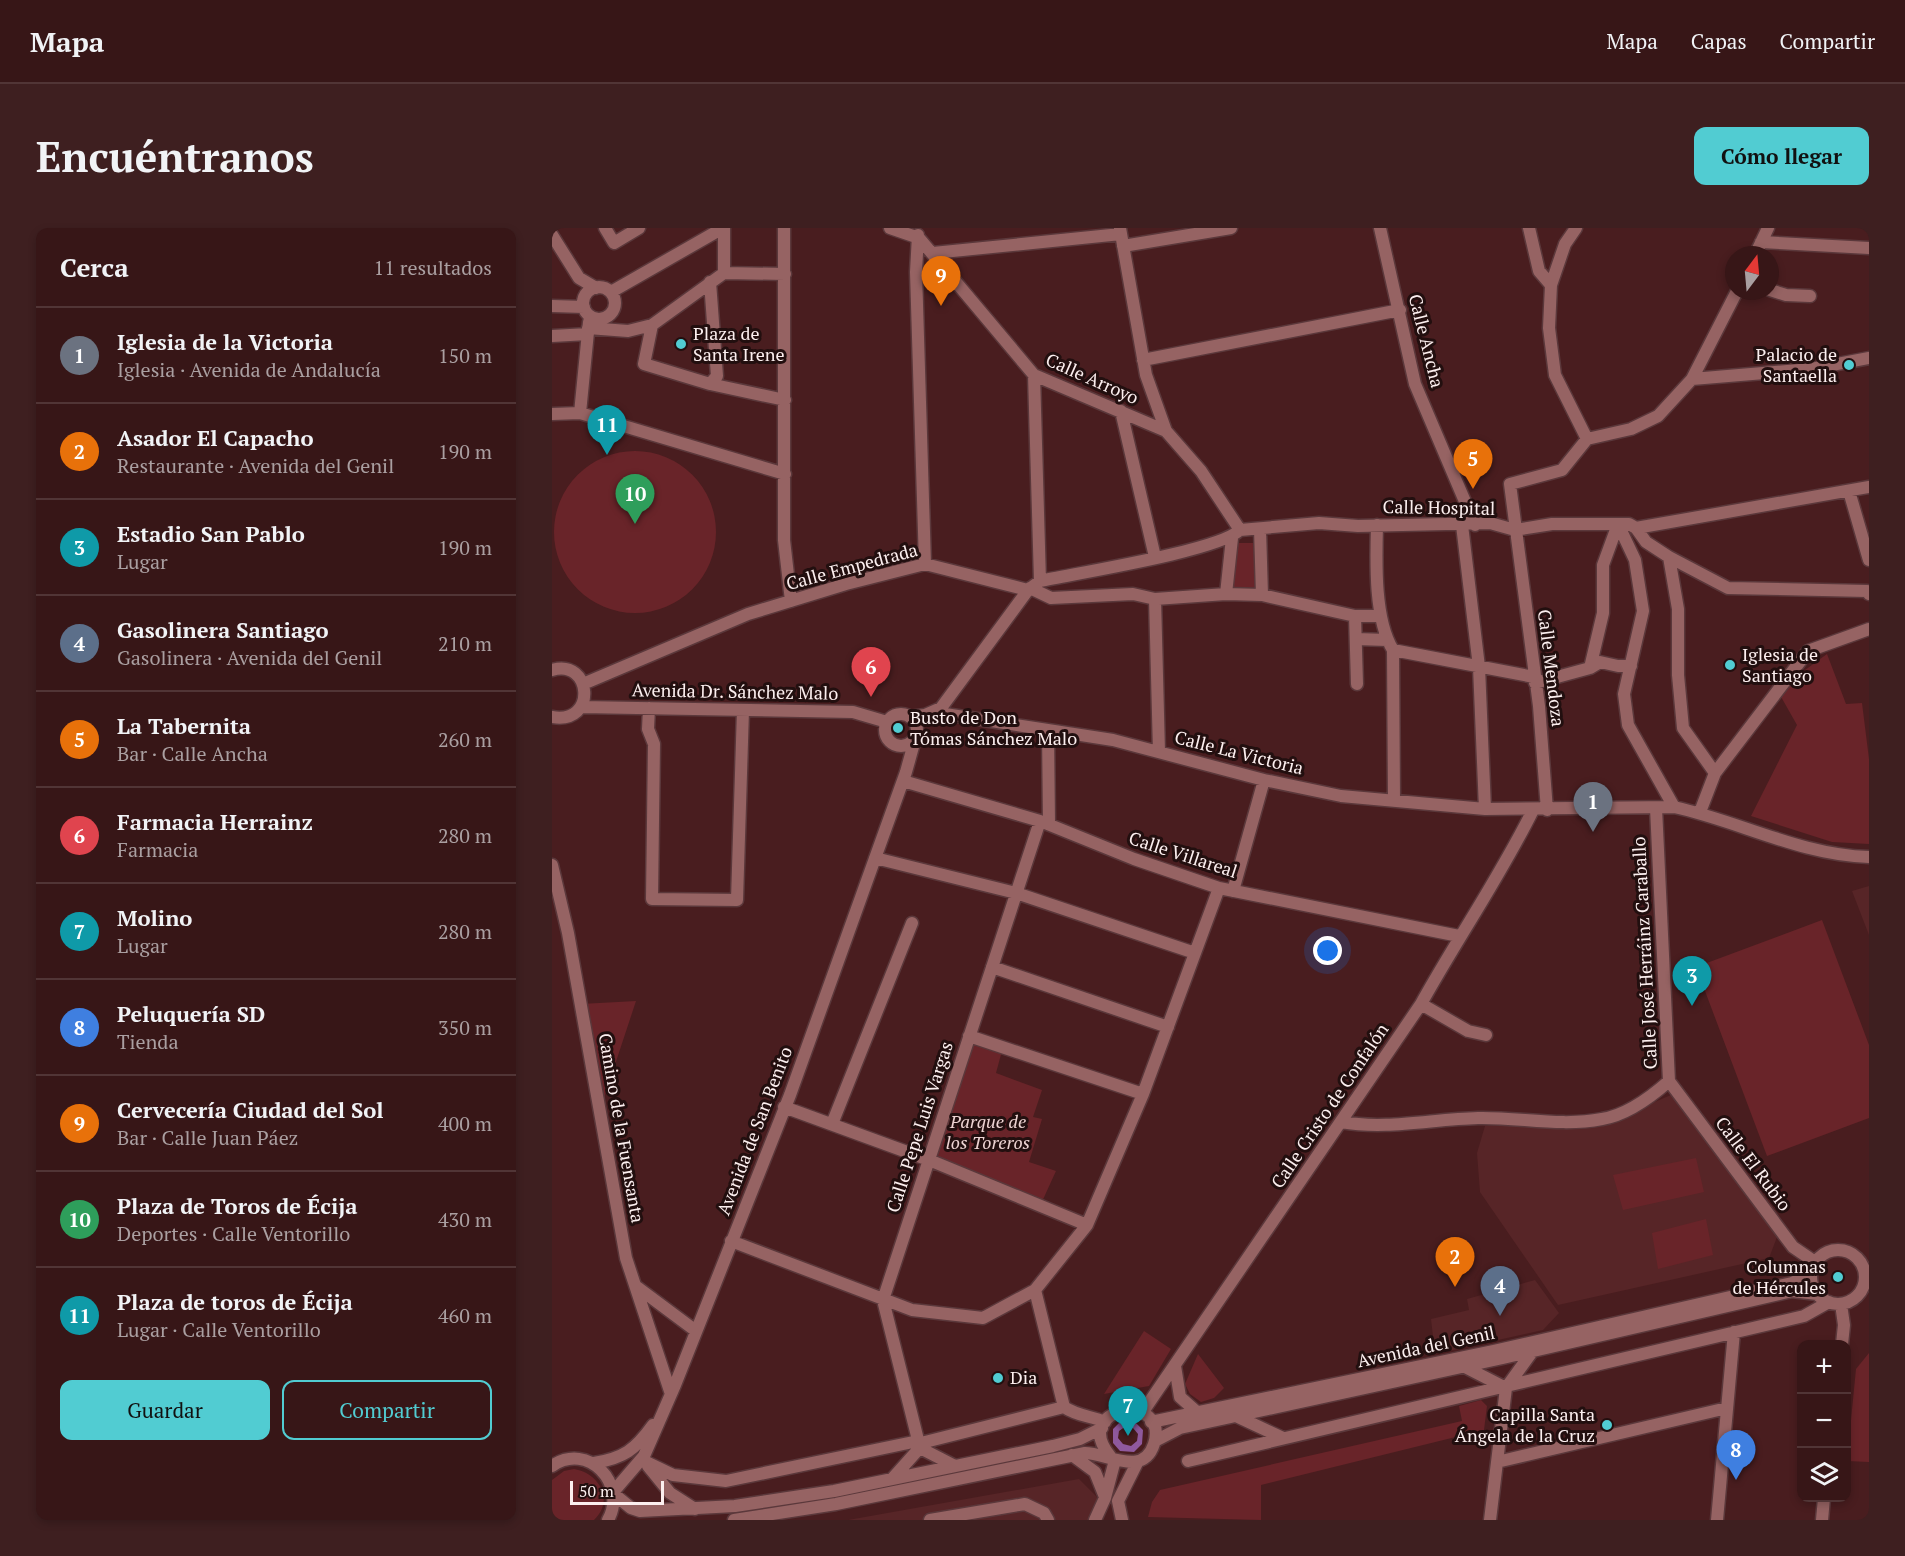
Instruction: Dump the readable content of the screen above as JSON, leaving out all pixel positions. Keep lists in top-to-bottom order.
{
  "streets": {
    "street": [
      "Calle Ancha",
      "Calle Arroyo",
      "Calle Hospital",
      "Calle Empedrada",
      "Calle Mendoza",
      "Avenida Dr. Sánchez Malo",
      "Calle La Victoria",
      "Calle Villareal",
      "Calle José Herráinz Caraballo",
      "Calle Cristo de Confalón",
      "Calle Pepe Luis Vargas",
      "Camino de la Fuensanta",
      "Avenida de San Benito",
      "Calle El Rubio",
      "Avenida del Genil"
    ]
  },
  "crossings": [
    ["Calle Ancha", "Calle Hospital"],
    ["Calle Arroyo", "Calle Hospital"],
    ["Calle Arroyo", "Calle Empedrada"],
    ["Calle Hospital", "Calle Empedrada"],
    ["Calle Hospital", "Calle Mendoza"],
    ["Calle Mendoza", "Calle La Victoria"],
    ["Avenida Dr. Sánchez Malo", "Calle La Victoria"],
    ["Avenida Dr. Sánchez Malo", "Avenida de San Benito"],
    ["Calle La Victoria", "Calle José Herráinz Caraballo"],
    ["Calle La Victoria", "Calle Cristo de Confalón"],
    ["Calle La Victoria", "Calle Pepe Luis Vargas"],
    ["Calle La Victoria", "Avenida de San Benito"],
    ["Calle Villareal", "Calle Cristo de Confalón"],
    ["Calle Villareal", "Calle Pepe Luis Vargas"],
    ["Calle Villareal", "Avenida de San Benito"],
    ["Calle José Herráinz Caraballo", "Calle Cristo de Confalón"],
    ["Calle José Herráinz Caraballo", "Calle El Rubio"],
    ["Calle Cristo de Confalón", "Avenida del Genil"],
    ["Camino de la Fuensanta", "Avenida de San Benito"],
    ["Calle El Rubio", "Avenida del Genil"]
  ],
  "parks": ["Parque de los Toreros"],
  "places": [
    "Plaza de Santa Irene",
    "Palacio de Santaella",
    "Iglesia de Santiago",
    "Busto de Don Tómas Sánchez Malo",
    "Columnas de Hércules",
    "Dia",
    "Capilla Santa Ángela de la Cruz"
  ],
  "scale_bar": "50 m",
  "north": "top",
  "page": {
    "header": "Mapa",
    "nav": ["Mapa", "Capas", "Compartir"],
    "buttons": [
      "Cómo llegar",
      ["Guardar", "Compartir"]
    ],
    "title": "Encuéntranos",
    "heading": ["Cerca", "11 resultados"],
    "pins": [
      "9",
      "11",
      "5",
      "10",
      "6",
      "1",
      "3",
      "2",
      "4",
      "7",
      "8"
    ],
    "list": [
      {
        "mark": "1",
        "name": "Iglesia de la Victoria",
        "note": "Iglesia · Avenida de Andalucía",
        "value": "150 m"
      },
      {
        "mark": "2",
        "name": "Asador El Capacho",
        "note": "Restaurante · Avenida del Genil",
        "value": "190 m"
      },
      {
        "mark": "3",
        "name": "Estadio San Pablo",
        "note": "Lugar",
        "value": "190 m"
      },
      {
        "mark": "4",
        "name": "Gasolinera Santiago",
        "note": "Gasolinera · Avenida del Genil",
        "value": "210 m"
      },
      {
        "mark": "5",
        "name": "La Tabernita",
        "note": "Bar · Calle Ancha",
        "value": "260 m"
      },
      {
        "mark": "6",
        "name": "Farmacia Herrainz",
        "note": "Farmacia",
        "value": "280 m"
      },
      {
        "mark": "7",
        "name": "Molino",
        "note": "Lugar",
        "value": "280 m"
      },
      {
        "mark": "8",
        "name": "Peluquería SD",
        "note": "Tienda",
        "value": "350 m"
      },
      {
        "mark": "9",
        "name": "Cervecería Ciudad del Sol",
        "note": "Bar · Calle Juan Páez",
        "value": "400 m"
      },
      {
        "mark": "10",
        "name": "Plaza de Toros de Écija",
        "note": "Deportes · Calle Ventorillo",
        "value": "430 m"
      },
      {
        "mark": "11",
        "name": "Plaza de toros de Écija",
        "note": "Lugar · Calle Ventorillo",
        "value": "460 m"
      }
    ],
    "map_buttons": ["+", "−"],
    "scale": "50 m"
  }
}
